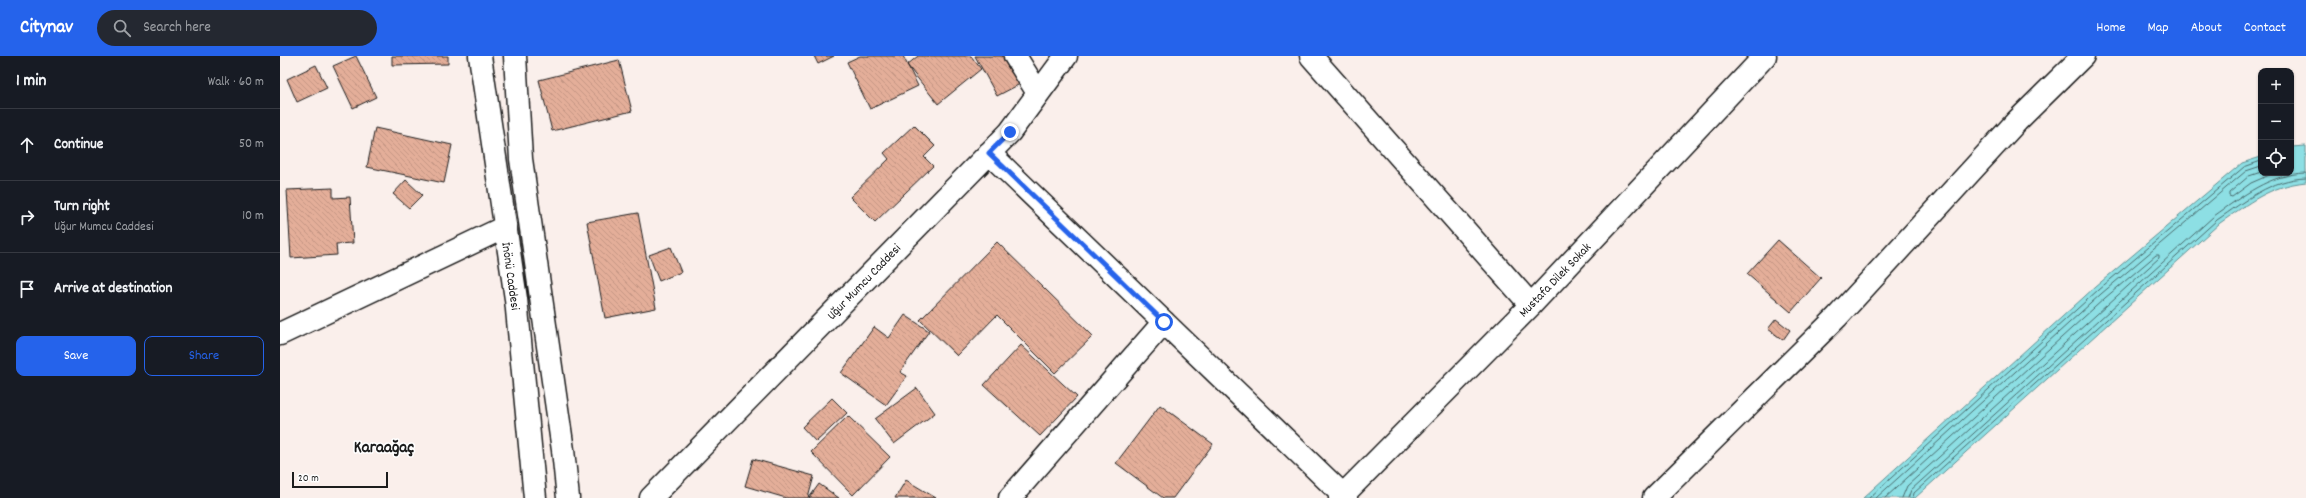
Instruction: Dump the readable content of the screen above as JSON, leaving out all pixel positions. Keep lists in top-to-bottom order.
{
  "streets": {
    "street": ["İnönü Caddesi", "Mustafa Dilek Sokak", "Uğur Mumcu Caddesi"]
  },
  "districts": ["Karaağaç"],
  "scale_bar": "20 m",
  "page": {
    "header": "Citynav",
    "search": "Search here",
    "nav": [
      "Home",
      "Map",
      "About",
      "Contact"
    ],
    "heading": ["1 min", "Walk · 60 m"],
    "map_buttons": ["+", "−"],
    "list": [
      ["Continue", "50 m"],
      ["Turn right", "Uğur Mumcu Caddesi", "10 m"],
      "Arrive at destination"
    ],
    "buttons": ["Save", "Share"],
    "scale": "20 m"
  }
}
